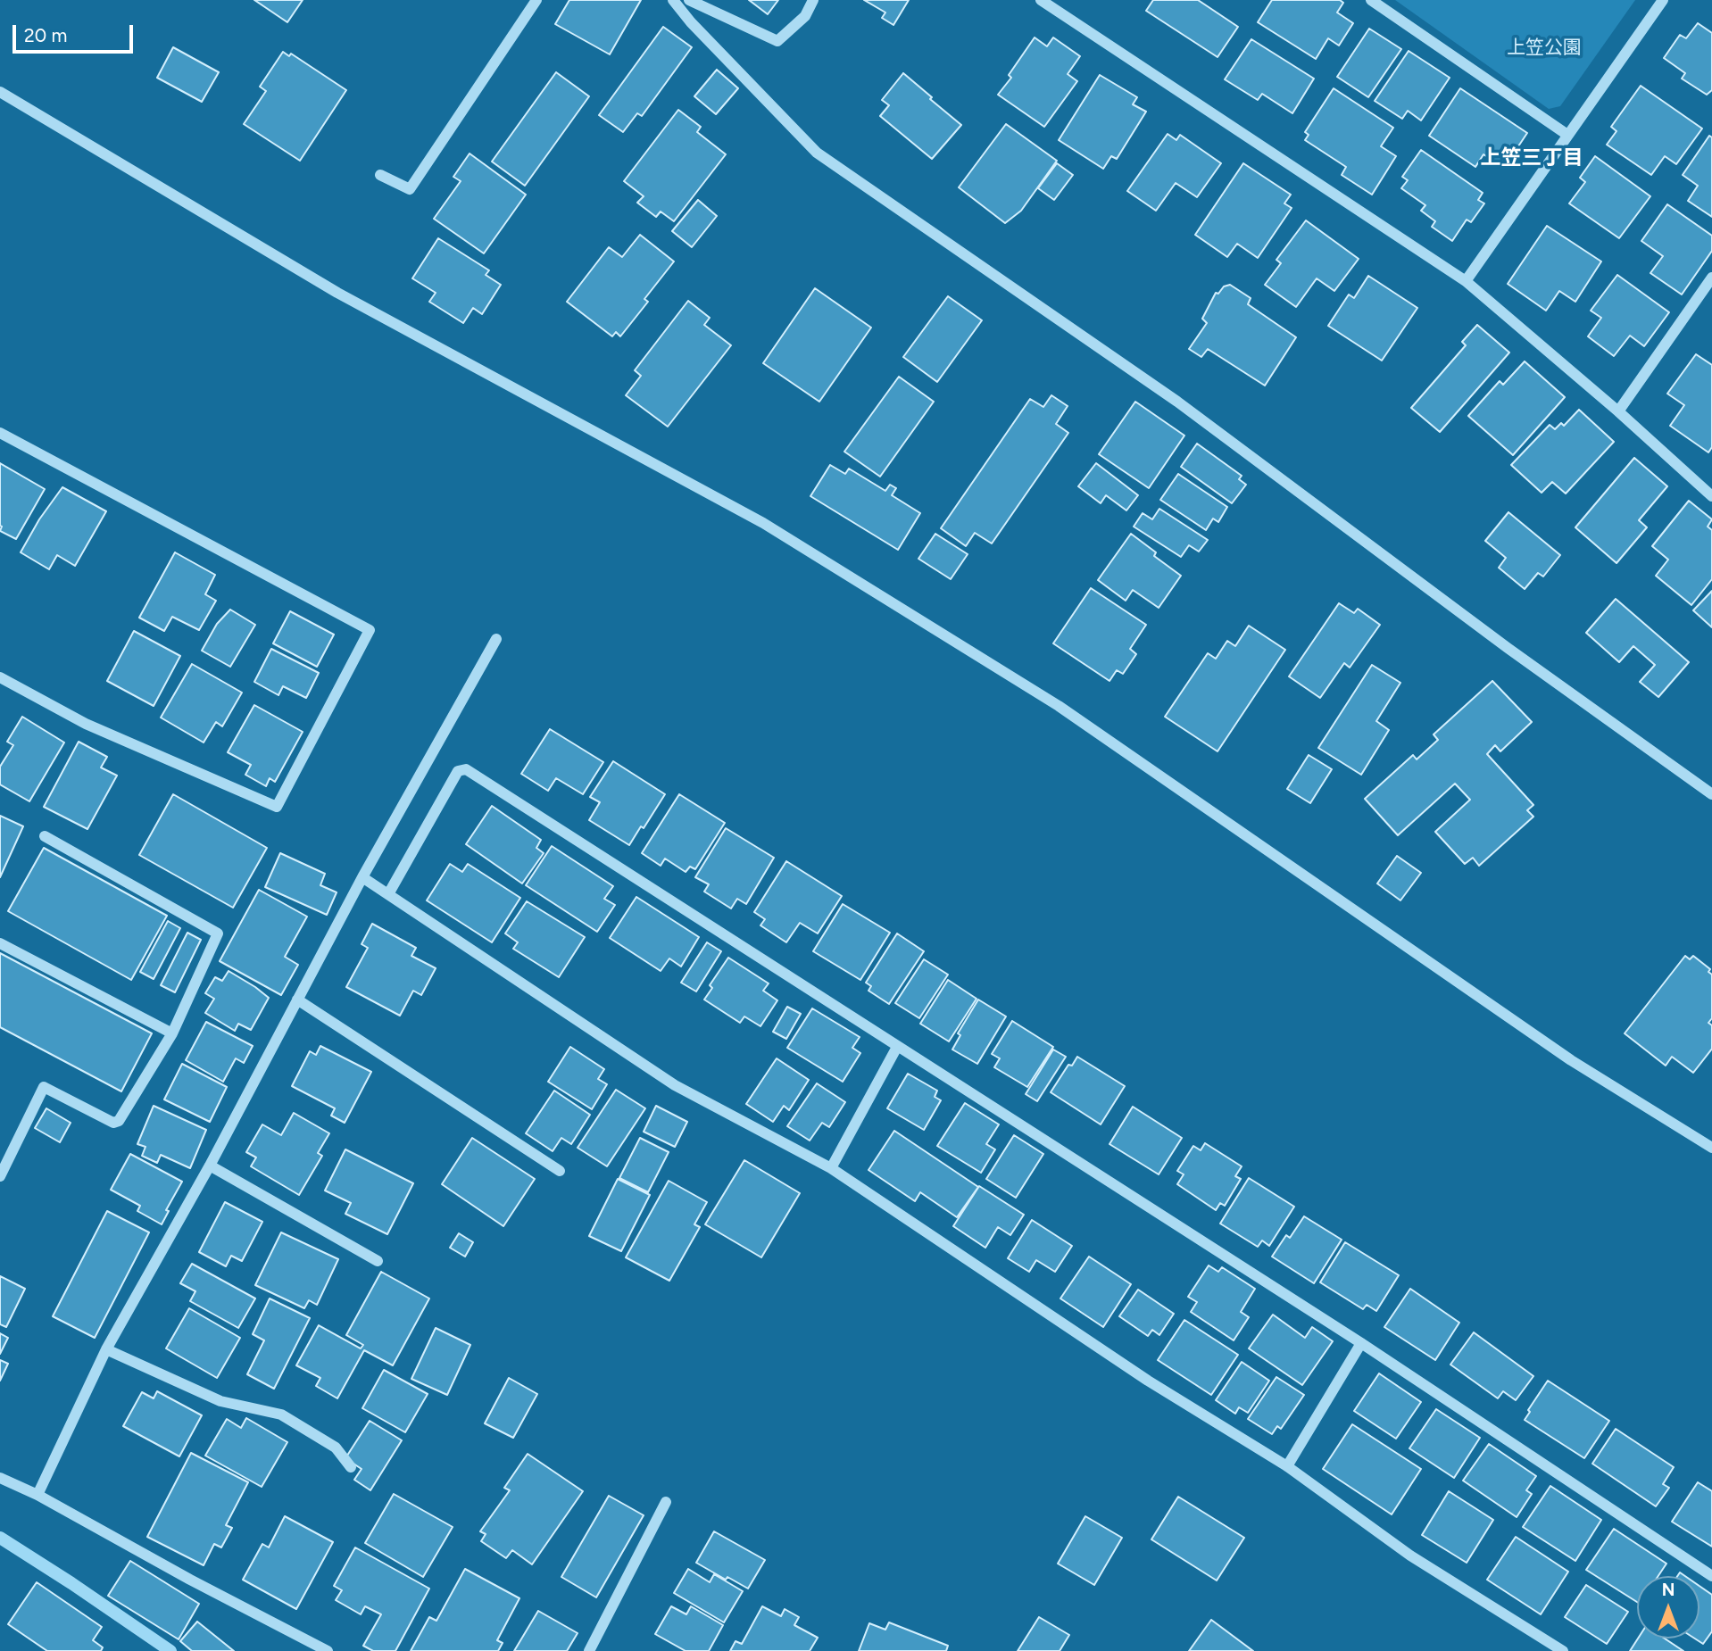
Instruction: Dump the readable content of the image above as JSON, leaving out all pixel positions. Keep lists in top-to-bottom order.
{
  "districts": ["上笠三丁目"],
  "parks": ["上笠公園"],
  "scale_bar": "20 m",
  "north": "top"
}
